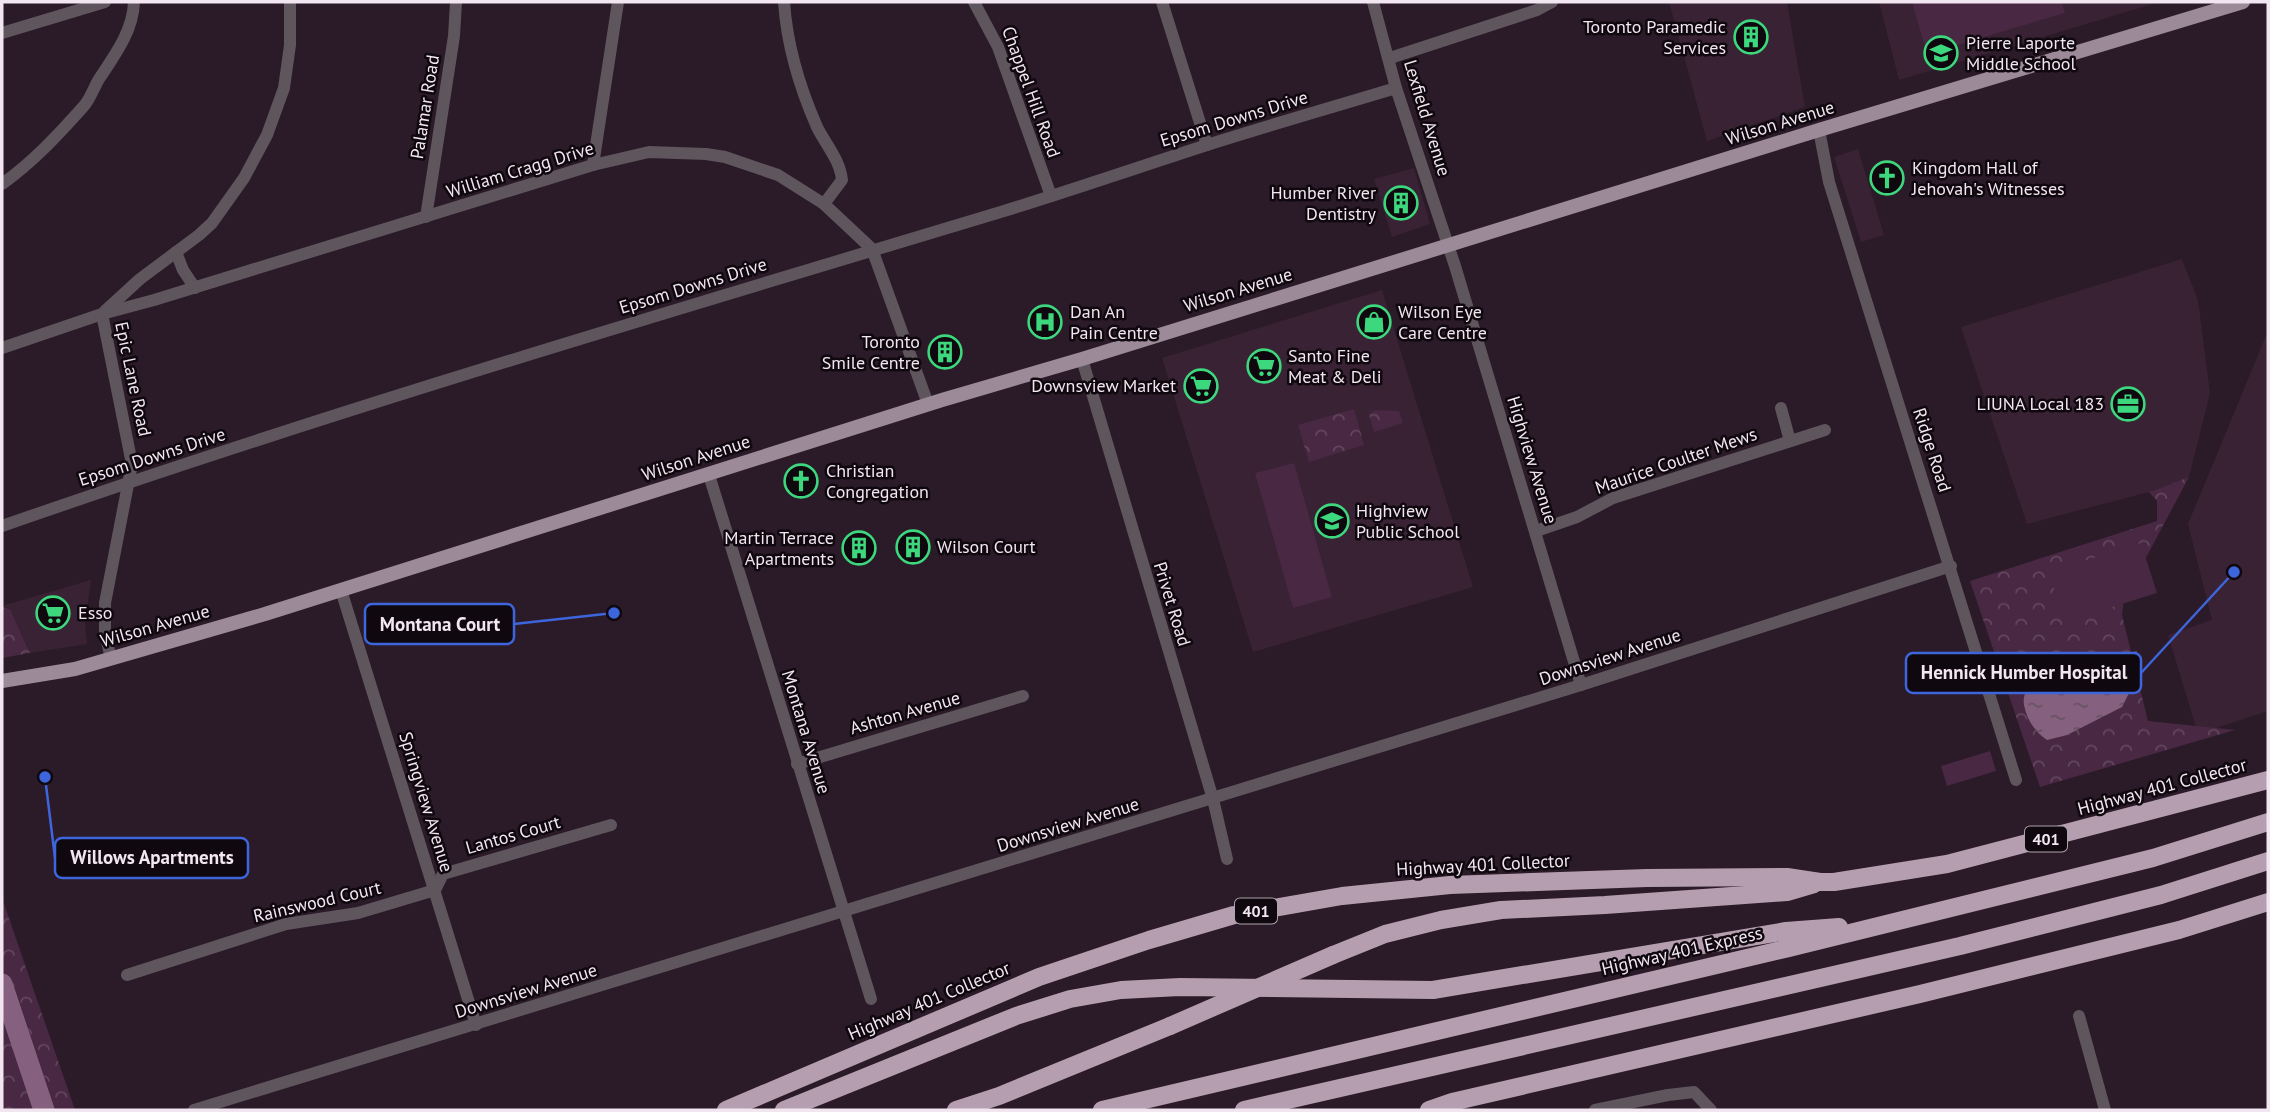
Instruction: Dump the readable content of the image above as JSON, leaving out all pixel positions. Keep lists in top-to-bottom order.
{
  "streets": {
    "highway": ["Highway 401 Collector", "401", "Highway 401 Express"],
    "main road": ["Wilson Avenue"],
    "street": [
      "Chappel Hill Road",
      "Palamar Road",
      "Lexfield Avenue",
      "Epsom Downs Drive",
      "William Cragg Drive",
      "Epic Lane Road",
      "Ridge Road",
      "Highview Avenue",
      "Maurice Coulter Mews",
      "Privet Road",
      "Downsview Avenue",
      "Ashton Avenue",
      "Montana Avenue",
      "Springview Avenue",
      "Lantos Court",
      "Rainswood Court"
    ]
  },
  "crossings": [
    ["Chappel Hill Road", "Epsom Downs Drive"],
    ["Palamar Road", "William Cragg Drive"],
    ["Lexfield Avenue", "Epsom Downs Drive"],
    ["Lexfield Avenue", "Wilson Avenue"],
    ["Lexfield Avenue", "Highview Avenue"],
    ["Epsom Downs Drive", "William Cragg Drive"],
    ["Epsom Downs Drive", "Epic Lane Road"],
    ["Wilson Avenue", "William Cragg Drive"],
    ["Wilson Avenue", "Epic Lane Road"],
    ["Wilson Avenue", "Ridge Road"],
    ["Wilson Avenue", "Highview Avenue"],
    ["Wilson Avenue", "Privet Road"],
    ["Wilson Avenue", "Montana Avenue"],
    ["Wilson Avenue", "Springview Avenue"],
    ["William Cragg Drive", "Epic Lane Road"],
    ["Ridge Road", "Downsview Avenue"],
    ["Highview Avenue", "Maurice Coulter Mews"],
    ["Highview Avenue", "Downsview Avenue"],
    ["Privet Road", "Downsview Avenue"],
    ["Downsview Avenue", "Montana Avenue"],
    ["Downsview Avenue", "Springview Avenue"],
    ["Ashton Avenue", "Montana Avenue"],
    ["Springview Avenue", "Lantos Court"],
    ["Springview Avenue", "Rainswood Court"],
    ["Lantos Court", "Rainswood Court"]
  ],
  "places": {
    "building": [
      "Toronto Paramedic Services",
      "Humber River Dentistry",
      "Toronto Smile Centre",
      "Wilson Court",
      "Martin Terrace Apartments"
    ],
    "school or university": ["Pierre Laporte Middle School", "Highview Public School"],
    "church": ["Kingdom Hall of Jehovah's Witnesses", "Christian Congregation"],
    "hospital": ["Dan An Pain Centre"],
    "shop": ["Wilson Eye Care Centre"],
    "supermarket": ["Santo Fine Meat & Deli", "Downsview Market", "Esso"],
    "office": ["LIUNA Local 183"],
    "other": ["Hennick Humber Hospital", "Montana Court", "Willows Apartments"]
  }
}
